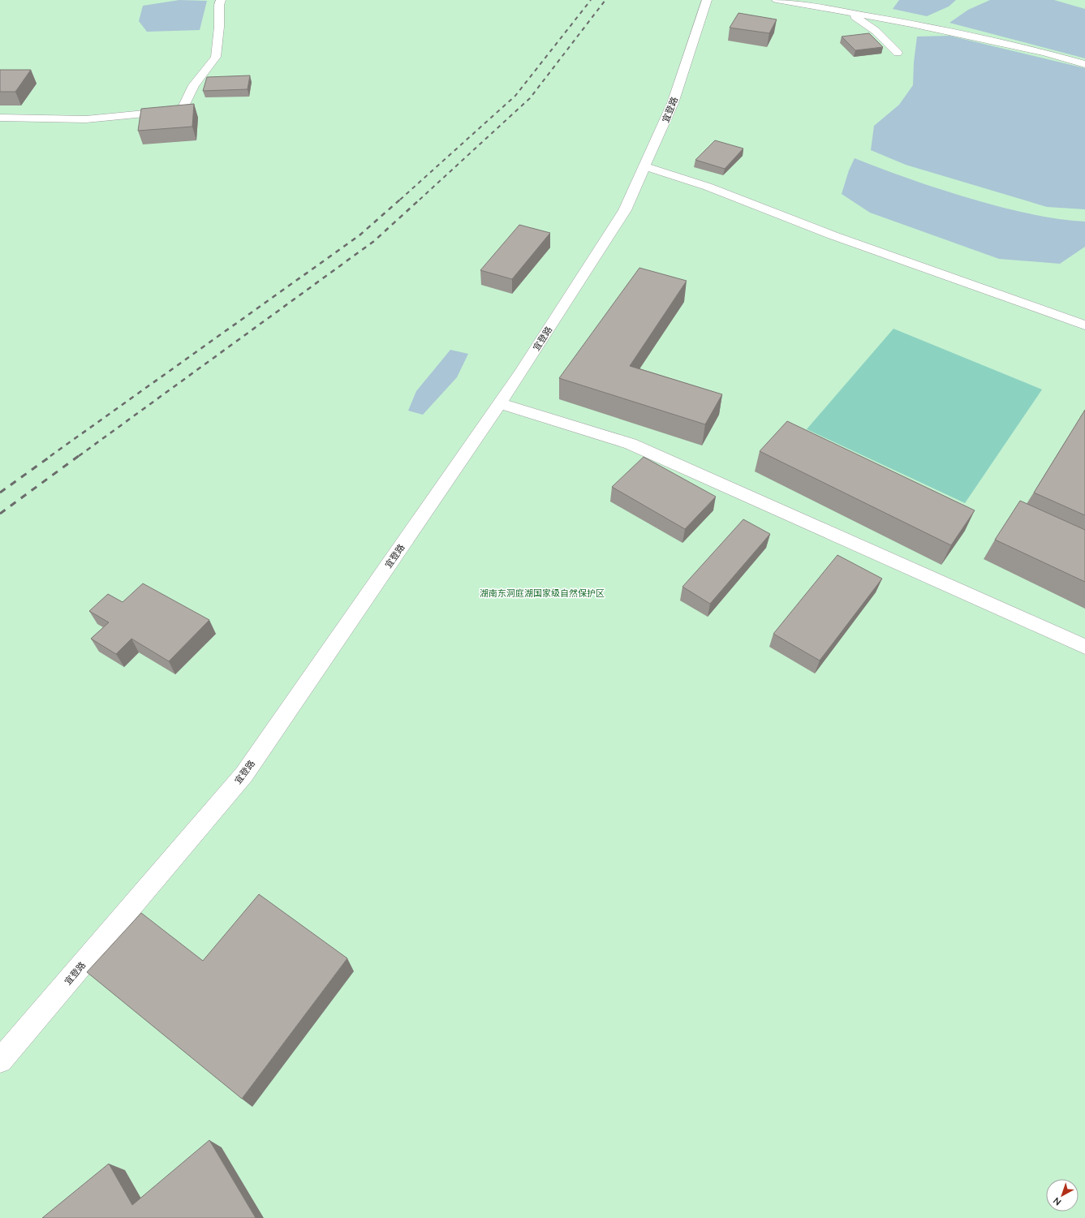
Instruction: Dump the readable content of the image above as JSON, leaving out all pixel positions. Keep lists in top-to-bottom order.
{
  "streets": {
    "street": ["宜登路"]
  },
  "parks": ["湖南东洞庭湖国家级自然保护区"],
  "north": "bottom left"
}
